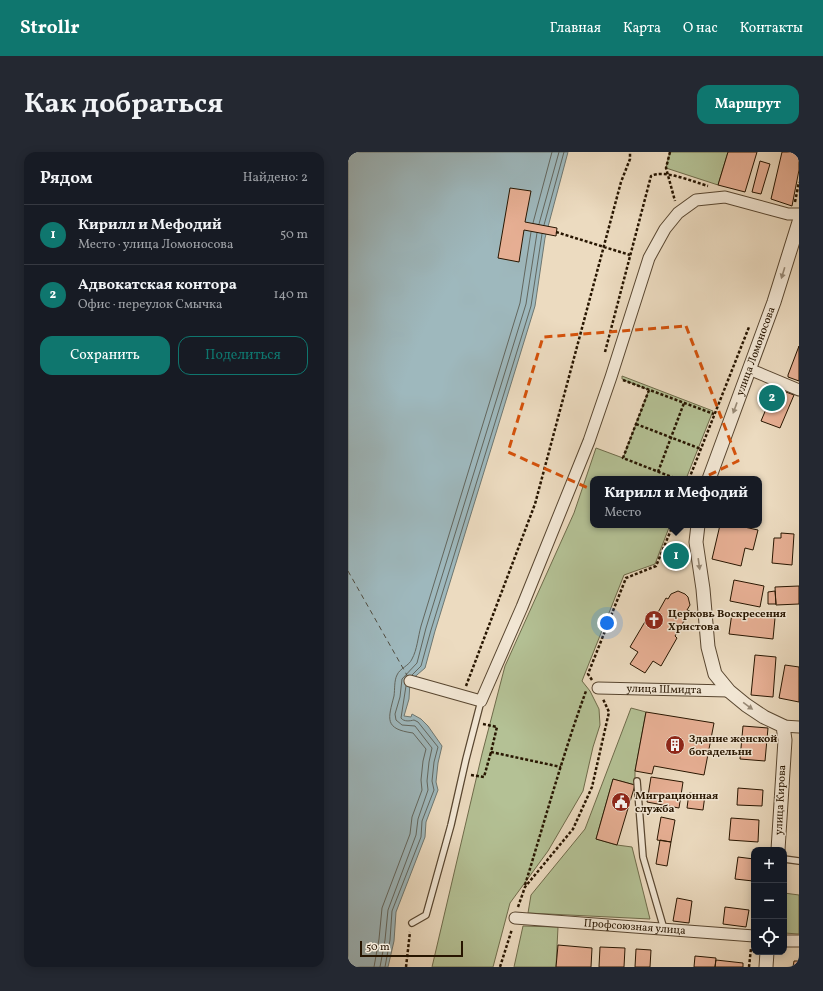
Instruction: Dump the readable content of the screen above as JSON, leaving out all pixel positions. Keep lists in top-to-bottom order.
{
  "streets": {
    "street": [
      "улица Ломоносова",
      "улица Шмидта",
      "улица Кирова",
      "Профсоюзная улица"
    ]
  },
  "one_way": ["улица Ломоносова"],
  "places": {
    "church": ["Церковь Воскресения Христова"],
    "building": ["Здание женской богадельни"],
    "public building": ["Миграционная служба"]
  },
  "scale_bar": "50 m",
  "page": {
    "header": "Strollr",
    "nav": [
      "Главная",
      "Карта",
      "О нас",
      "Контакты"
    ],
    "title": "Как добраться",
    "buttons": [
      "Маршрут",
      ["Сохранить", "Поделиться"]
    ],
    "heading": ["Рядом", "Найдено: 2"],
    "list": [
      {
        "mark": "1",
        "name": "Кирилл и Мефодий",
        "note": "Место · улица Ломоносова",
        "value": "50 m"
      },
      {
        "mark": "2",
        "name": "Адвокатская контора",
        "note": "Офис · переулок Смычка",
        "value": "140 m"
      }
    ],
    "pins": ["2", "1"],
    "popup": ["Кирилл и Мефодий", "Место"],
    "map_buttons": ["+", "−"],
    "scale": "50 m"
  }
}
